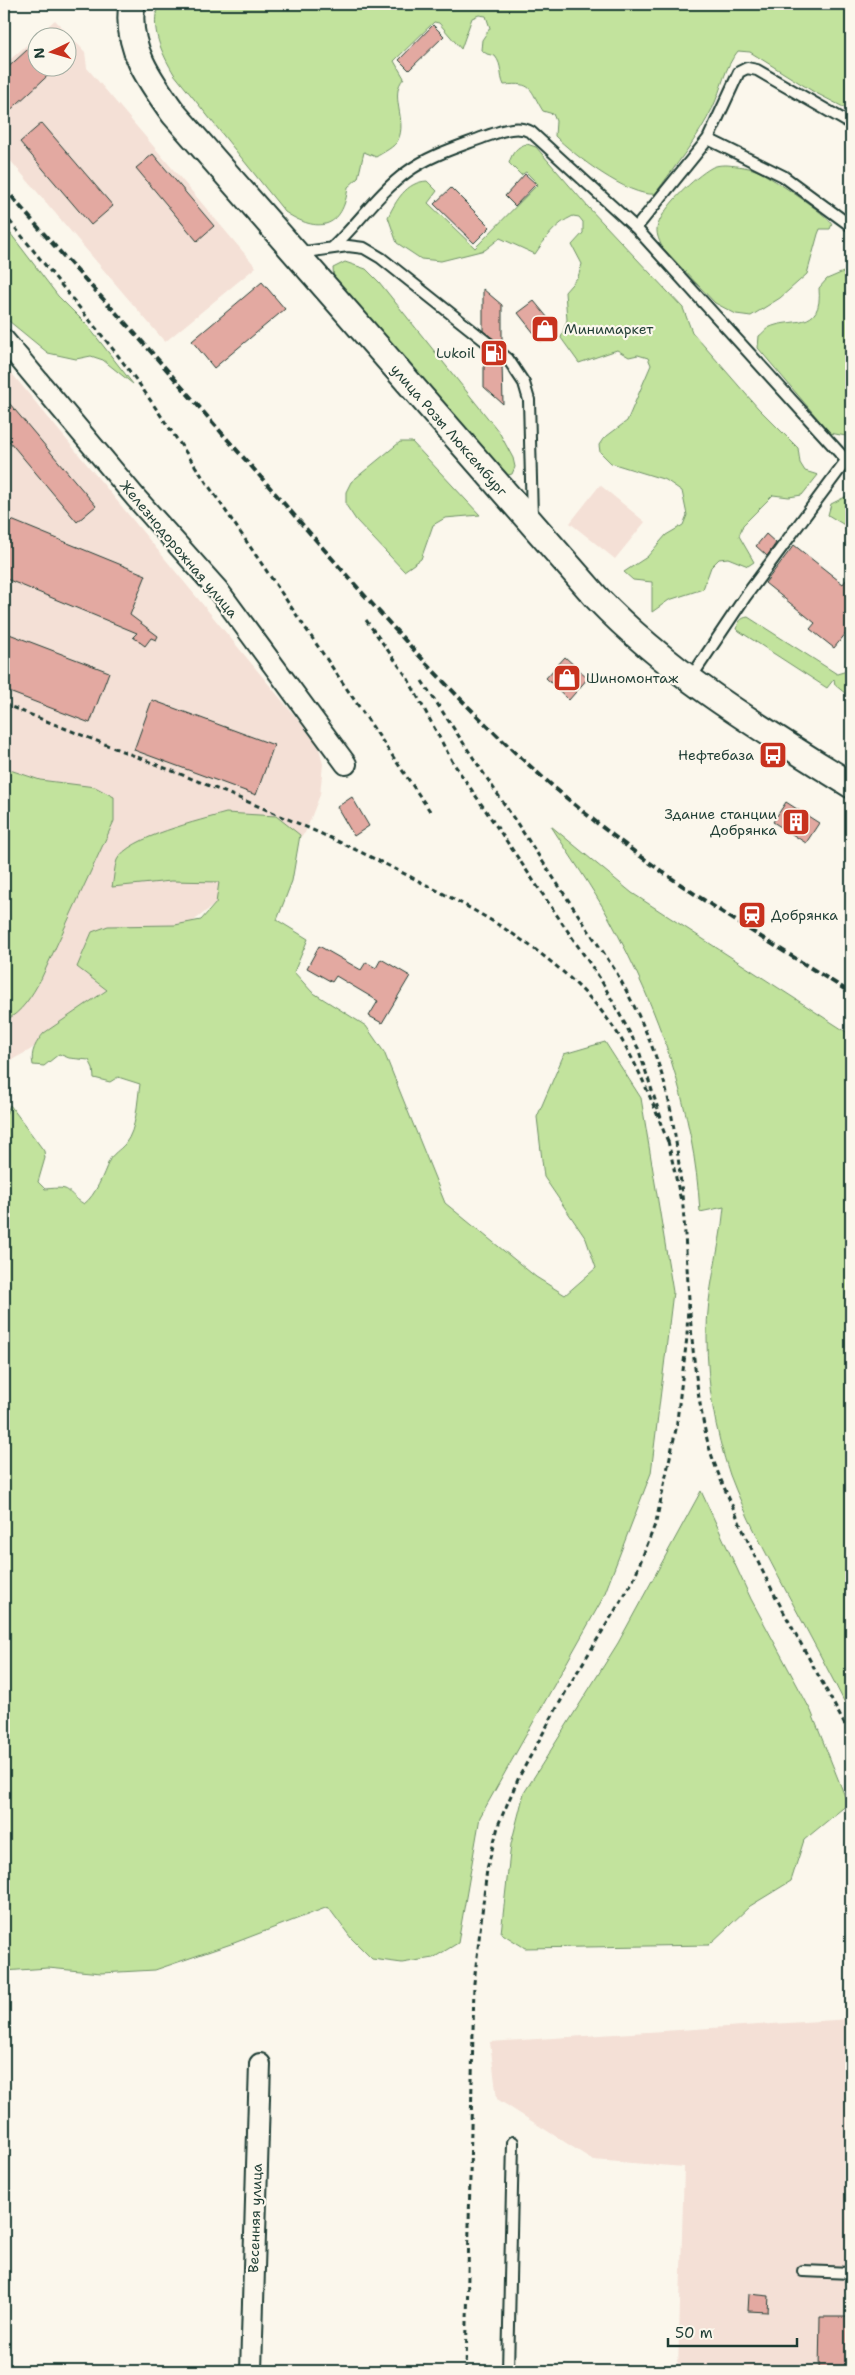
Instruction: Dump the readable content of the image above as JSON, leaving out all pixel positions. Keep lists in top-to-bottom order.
{
  "streets": {
    "street": ["улица Розы Люксембург", "Железнодорожная улица", "Весенняя улица"]
  },
  "places": {
    "shop": ["Минимаркет", "Шинoмонтаж"],
    "fuel station": ["Lukoil"],
    "bus stop": ["Нефтебаза"],
    "building": ["Здание станции Добрянка"],
    "station": ["Добрянка"]
  },
  "scale_bar": "50 m",
  "north": "left"
}
